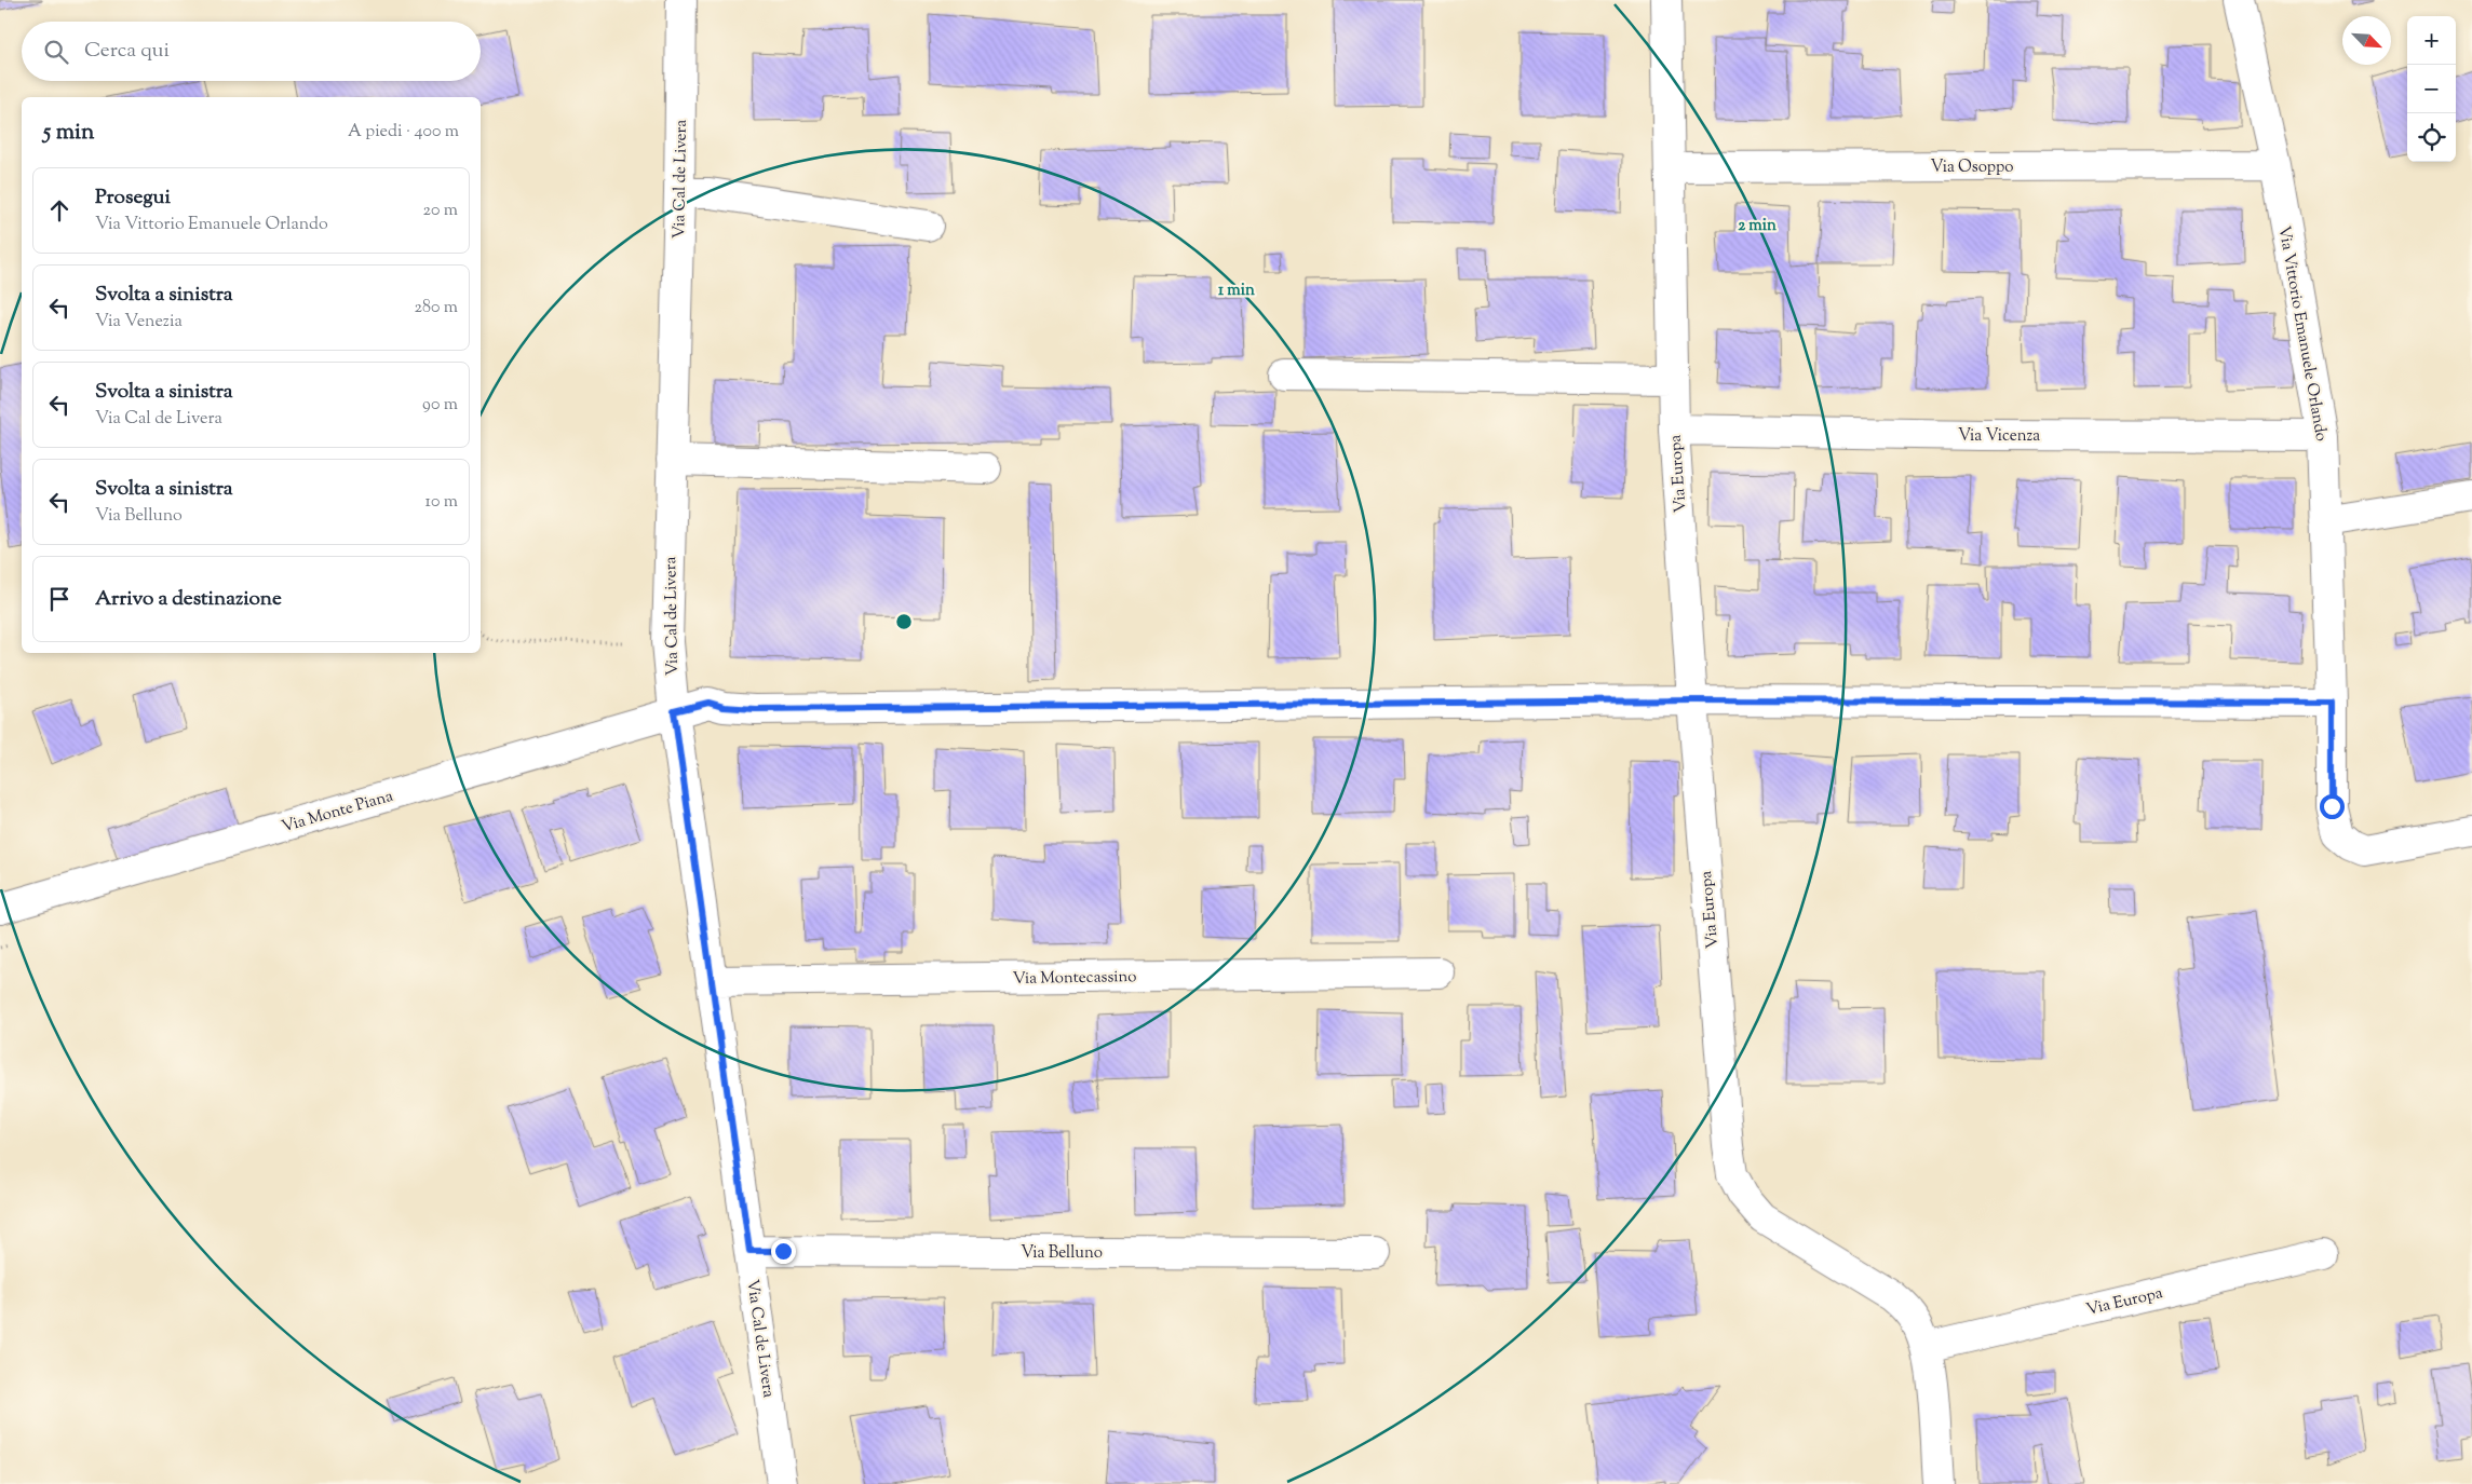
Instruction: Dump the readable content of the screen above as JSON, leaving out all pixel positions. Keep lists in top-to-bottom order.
{
  "streets": {
    "street": [
      "Via Osoppo",
      "Via Cal de Livera",
      "Via Vittorio Emanuele Orlando",
      "Via Vicenza",
      "Via Europa",
      "Via Monte Piana",
      "Via Montecassino",
      "Via Belluno"
    ]
  },
  "crossings": [
    ["Via Osoppo", "Via Vittorio Emanuele Orlando"],
    ["Via Osoppo", "Via Europa"],
    ["Via Cal de Livera", "Via Monte Piana"],
    ["Via Cal de Livera", "Via Montecassino"],
    ["Via Cal de Livera", "Via Belluno"],
    ["Via Vittorio Emanuele Orlando", "Via Vicenza"],
    ["Via Vittorio Emanuele Orlando", "Via Monte Piana"],
    ["Via Vicenza", "Via Europa"],
    ["Via Europa", "Via Monte Piana"]
  ],
  "north": "bottom right",
  "page": {
    "map_buttons": ["+", "−"],
    "search": "Cerca qui",
    "heading": ["5 min", "A piedi · 400 m"],
    "list": [
      ["Prosegui", "Via Vittorio Emanuele Orlando", "20 m"],
      ["Svolta a sinistra", "Via Venezia", "280 m"],
      ["Svolta a sinistra", "Via Cal de Livera", "90 m"],
      ["Svolta a sinistra", "Via Belluno", "10 m"],
      "Arrivo a destinazione"
    ]
  },
  "rings": ["2 min", "1 min"]
}
